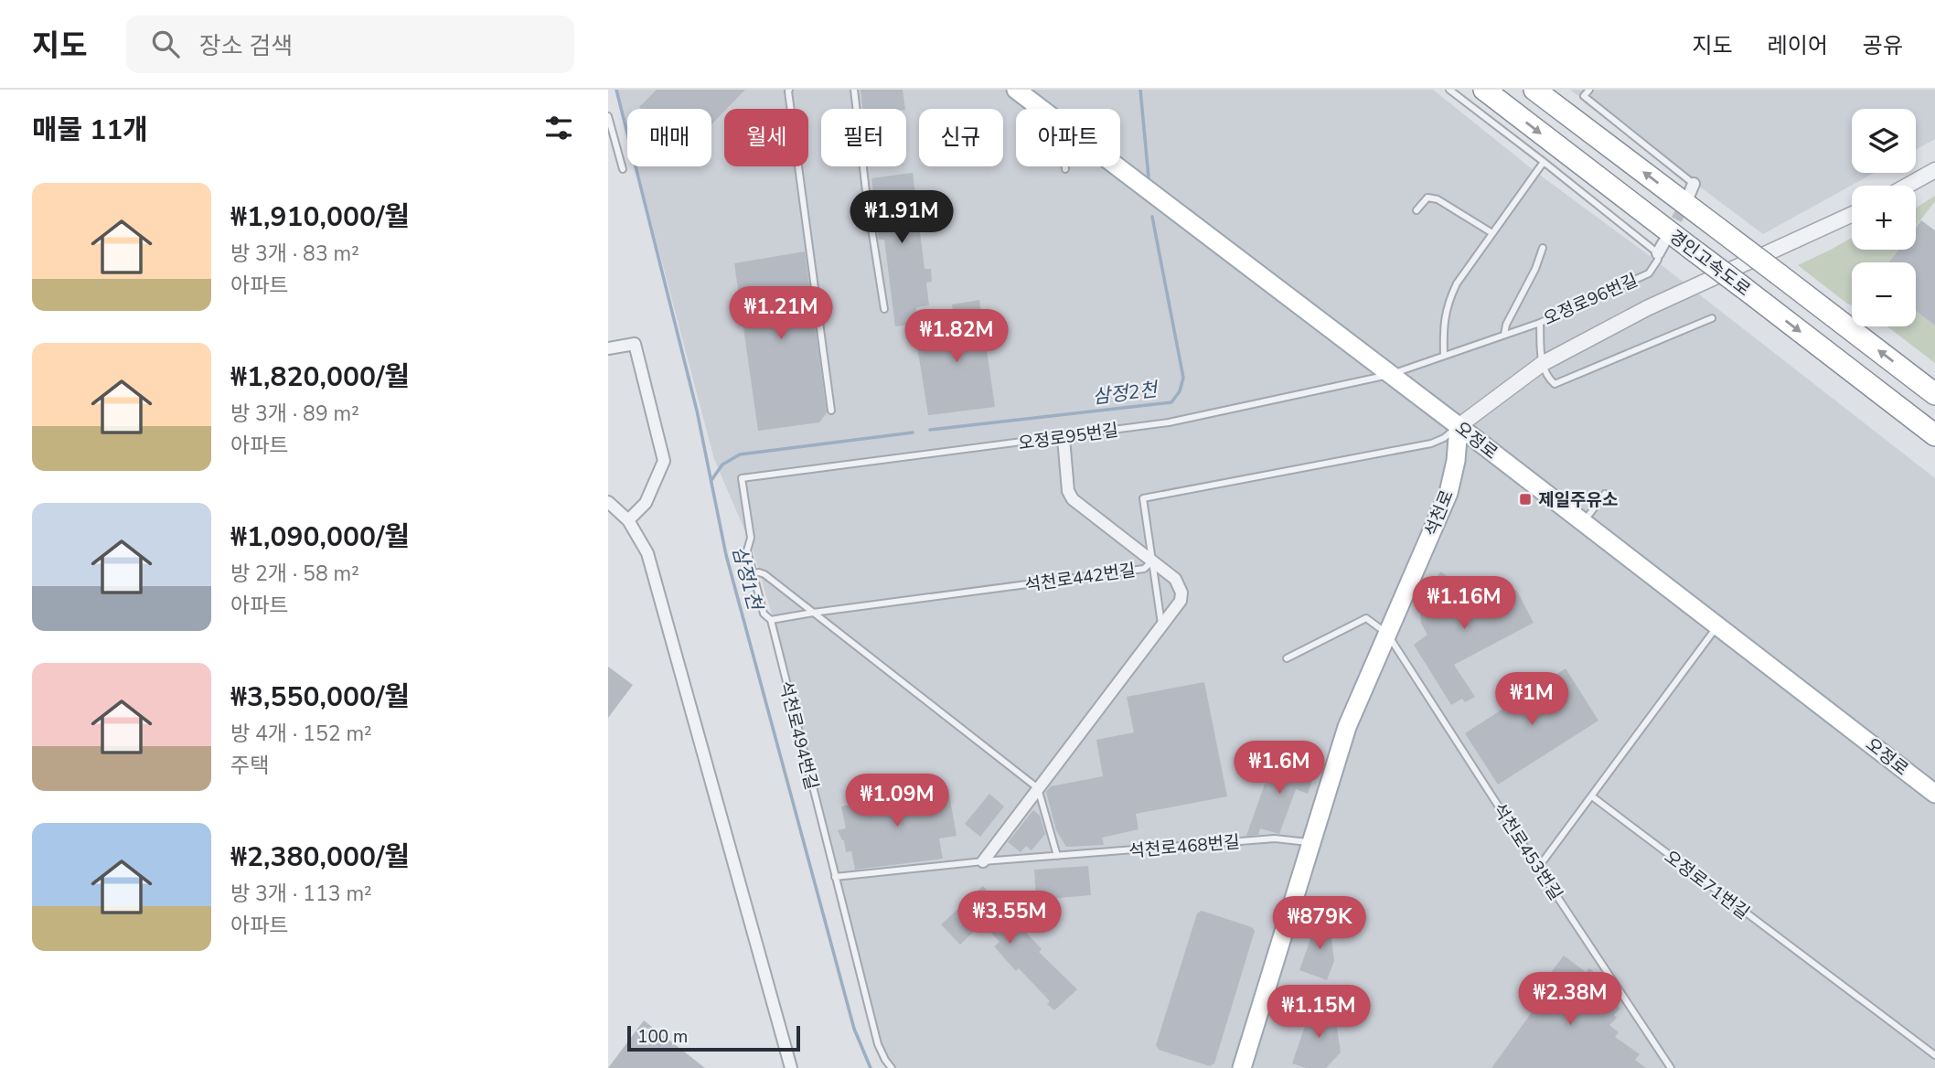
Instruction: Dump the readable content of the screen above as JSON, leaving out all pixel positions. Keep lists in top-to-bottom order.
{
  "streets": {
    "highway": ["경인고속도로"],
    "main road": ["오정로", "석천로"],
    "lane": [
      "오정로96번길",
      "오정로95번길",
      "석천로442번길",
      "석천로494번길",
      "석천로468번길",
      "석천로453번길",
      "오정로71번길"
    ]
  },
  "crossings": [
    ["오정로96번길", "오정로95번길"],
    ["오정로96번길", "오정로"],
    ["오정로95번길", "오정로"],
    ["오정로95번길", "석천로494번길"],
    ["오정로", "석천로"],
    ["오정로", "석천로442번길"],
    ["석천로", "석천로442번길"],
    ["석천로", "석천로468번길"],
    ["석천로", "석천로453번길"],
    ["석천로442번길", "석천로494번길"],
    ["석천로494번길", "석천로468번길"]
  ],
  "water": ["삼정2천", "삼정1천"],
  "places": {
    "transit": ["제일주유소"]
  },
  "scale_bar": "100 m",
  "page": {
    "header": "지도",
    "search": "장소 검색",
    "nav": ["지도", "레이어", "공유"],
    "heading": "매물 11개",
    "map_buttons": ["+", "−"],
    "chip": [
      "매매",
      "월세",
      "필터",
      "신규",
      "아파트"
    ],
    "list": [
      {
        "name": "₩1,910,000/월",
        "note": "방 3개 · 83 m² · 아파트"
      },
      {
        "name": "₩1,820,000/월",
        "note": "방 3개 · 89 m² · 아파트"
      },
      {
        "name": "₩1,090,000/월",
        "note": "방 2개 · 58 m² · 아파트"
      },
      {
        "name": "₩3,550,000/월",
        "note": "방 4개 · 152 m² · 주택"
      },
      {
        "name": "₩2,380,000/월",
        "note": "방 3개 · 113 m² · 아파트"
      }
    ],
    "price": [
      "₩1.91M",
      "₩1.21M",
      "₩1.82M",
      "₩1.16M",
      "₩1M",
      "₩1.6M",
      "₩1.09M",
      "₩3.55M",
      "₩879K",
      "₩2.38M",
      "₩1.15M"
    ],
    "scale": "100 m"
  }
}
